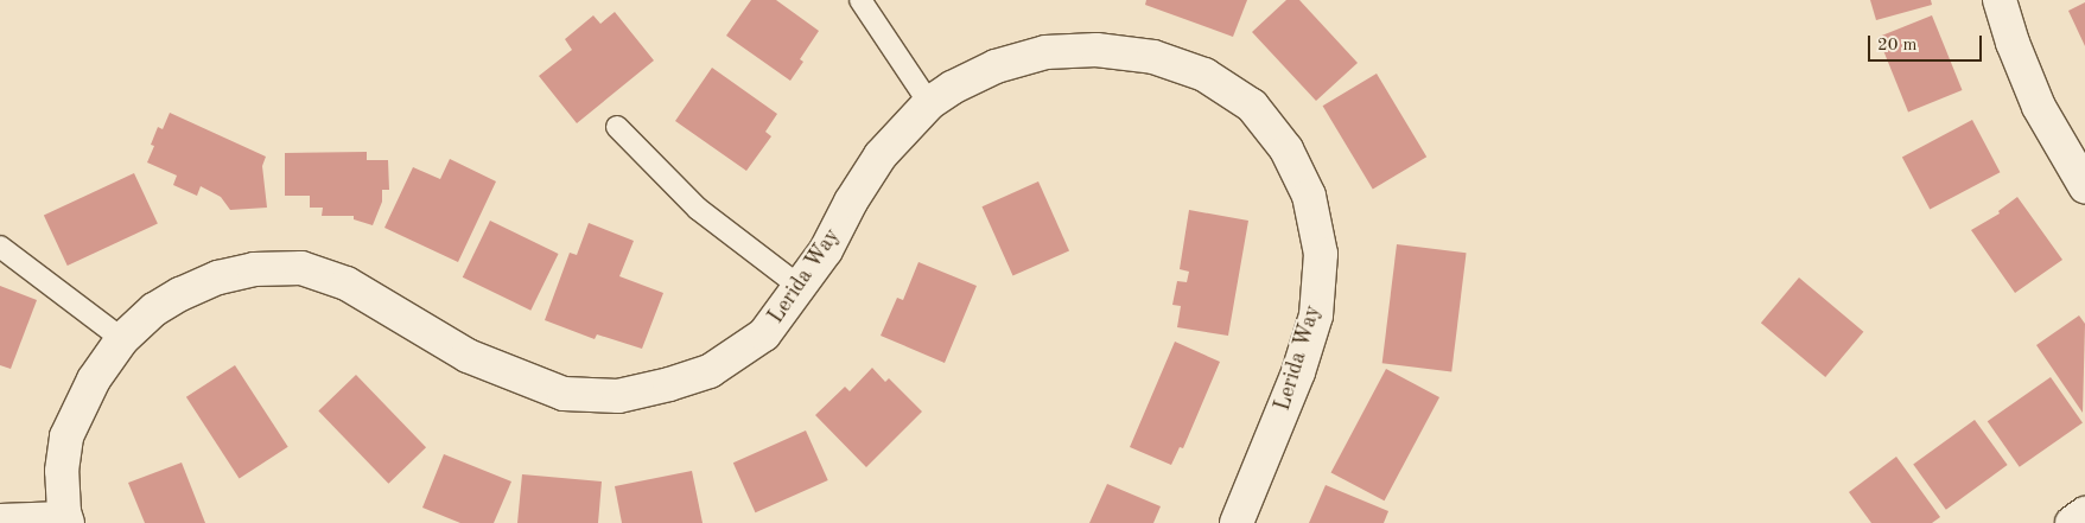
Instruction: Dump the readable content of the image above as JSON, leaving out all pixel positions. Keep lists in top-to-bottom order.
{
  "streets": {
    "street": ["Lerida Way"]
  },
  "scale_bar": "20 m"
}
